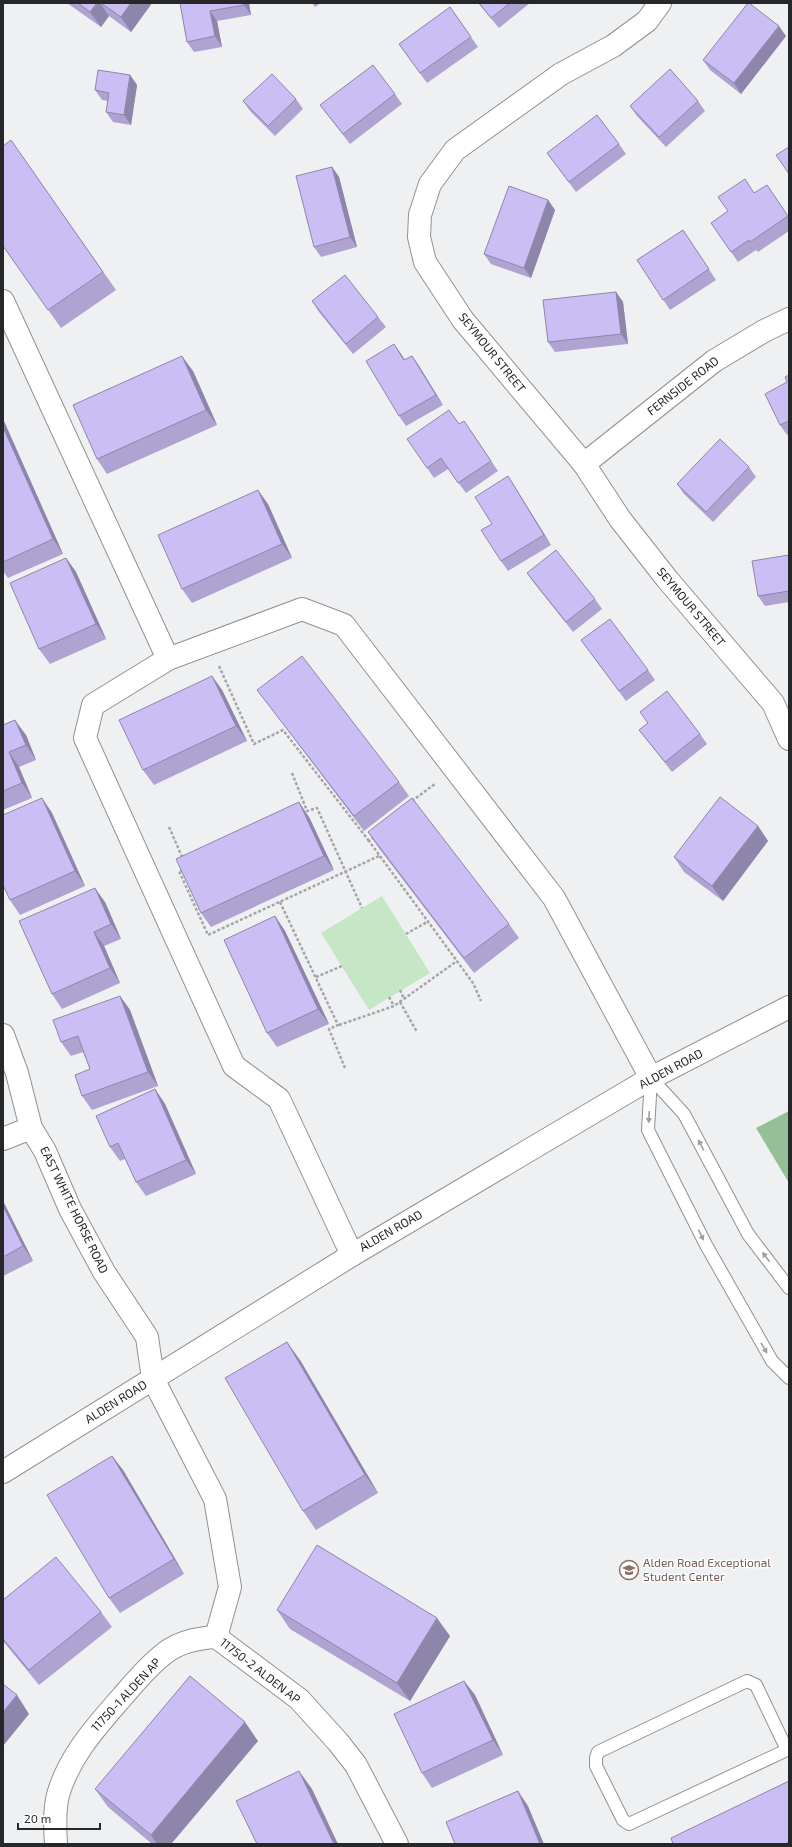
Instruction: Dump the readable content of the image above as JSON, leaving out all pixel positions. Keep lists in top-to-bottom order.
{
  "streets": {
    "street": [
      "SEYMOUR STREET",
      "FERNSIDE ROAD",
      "ALDEN ROAD",
      "EAST WHITE HORSE ROAD",
      "11750-2 ALDEN AP",
      "11750-1 ALDEN AP"
    ]
  },
  "crossings": [
    ["SEYMOUR STREET", "FERNSIDE ROAD"],
    ["ALDEN ROAD", "EAST WHITE HORSE ROAD"],
    ["11750-2 ALDEN AP", "11750-1 ALDEN AP"]
  ],
  "places": {
    "school or university": ["Alden Road Exceptional Student Center"]
  },
  "scale_bar": "20 m"
}
